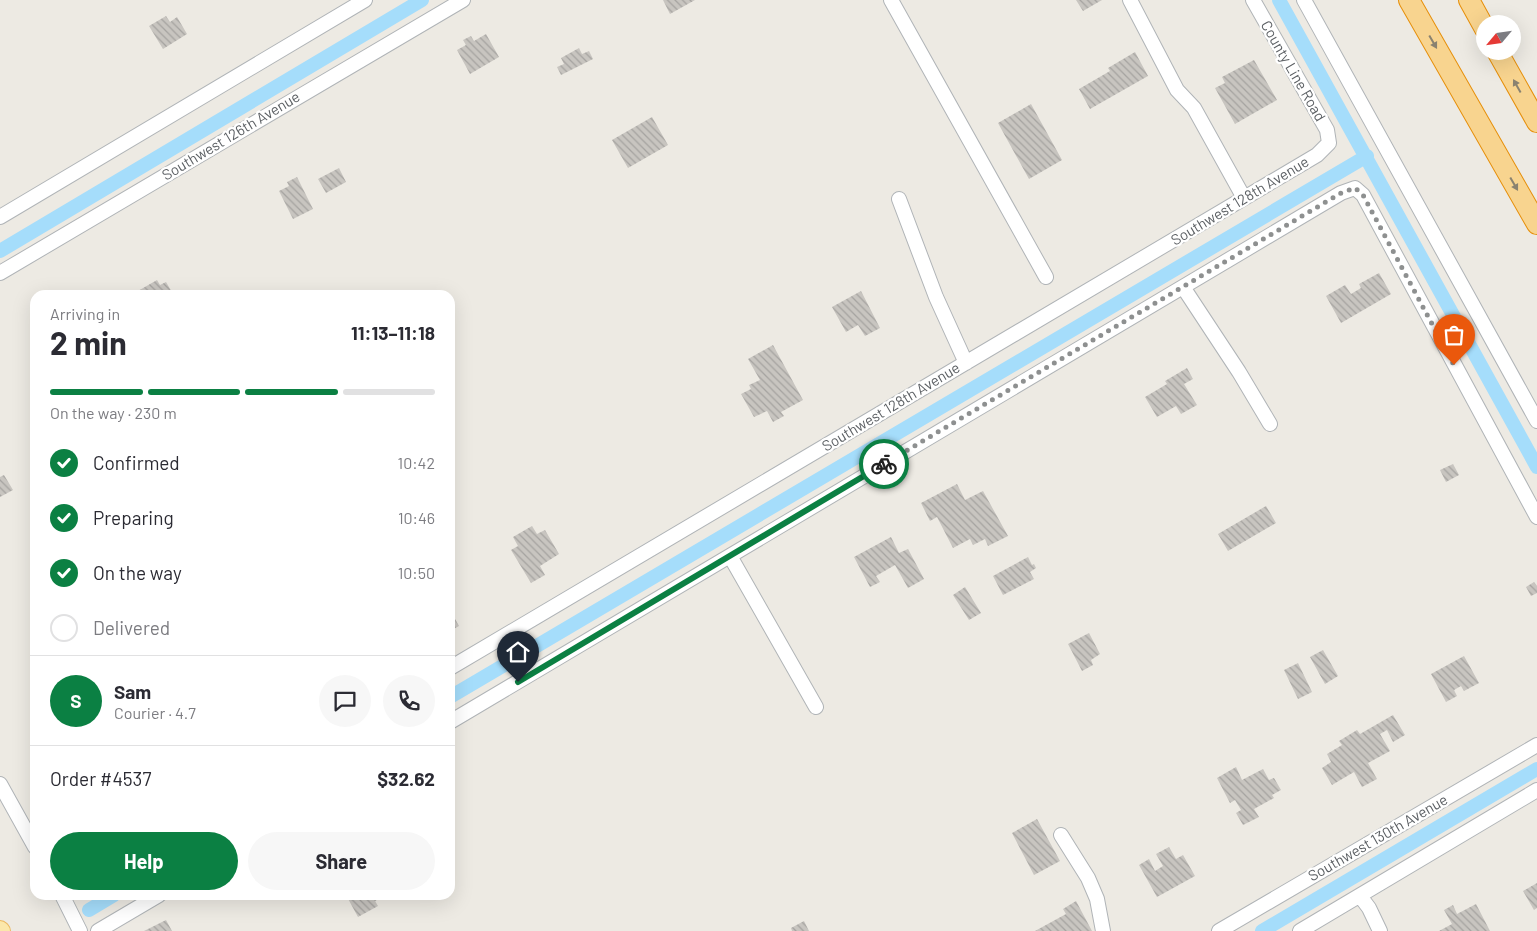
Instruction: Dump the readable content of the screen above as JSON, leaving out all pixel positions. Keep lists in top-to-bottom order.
{
  "streets": {
    "street": [
      "County Line Road",
      "Southwest 126th Avenue",
      "Southwest 128th Avenue",
      "Southwest 130th Avenue"
    ]
  },
  "crossings": [
    ["County Line Road", "Southwest 128th Avenue"]
  ],
  "north": "bottom left",
  "page": {
    "heading": ["2 min", "Arriving in", "11:13–11:18"],
    "panel": [
      "Sam",
      "Courier · 4.7",
      "Order #4537",
      "$32.62"
    ],
    "bar": "On the way · 230 m",
    "list": [
      ["Confirmed", "10:42"],
      ["Preparing", "10:46"],
      ["On the way", "10:50"],
      "Delivered"
    ],
    "round": "S",
    "buttons": ["Help", "Share"]
  }
}
